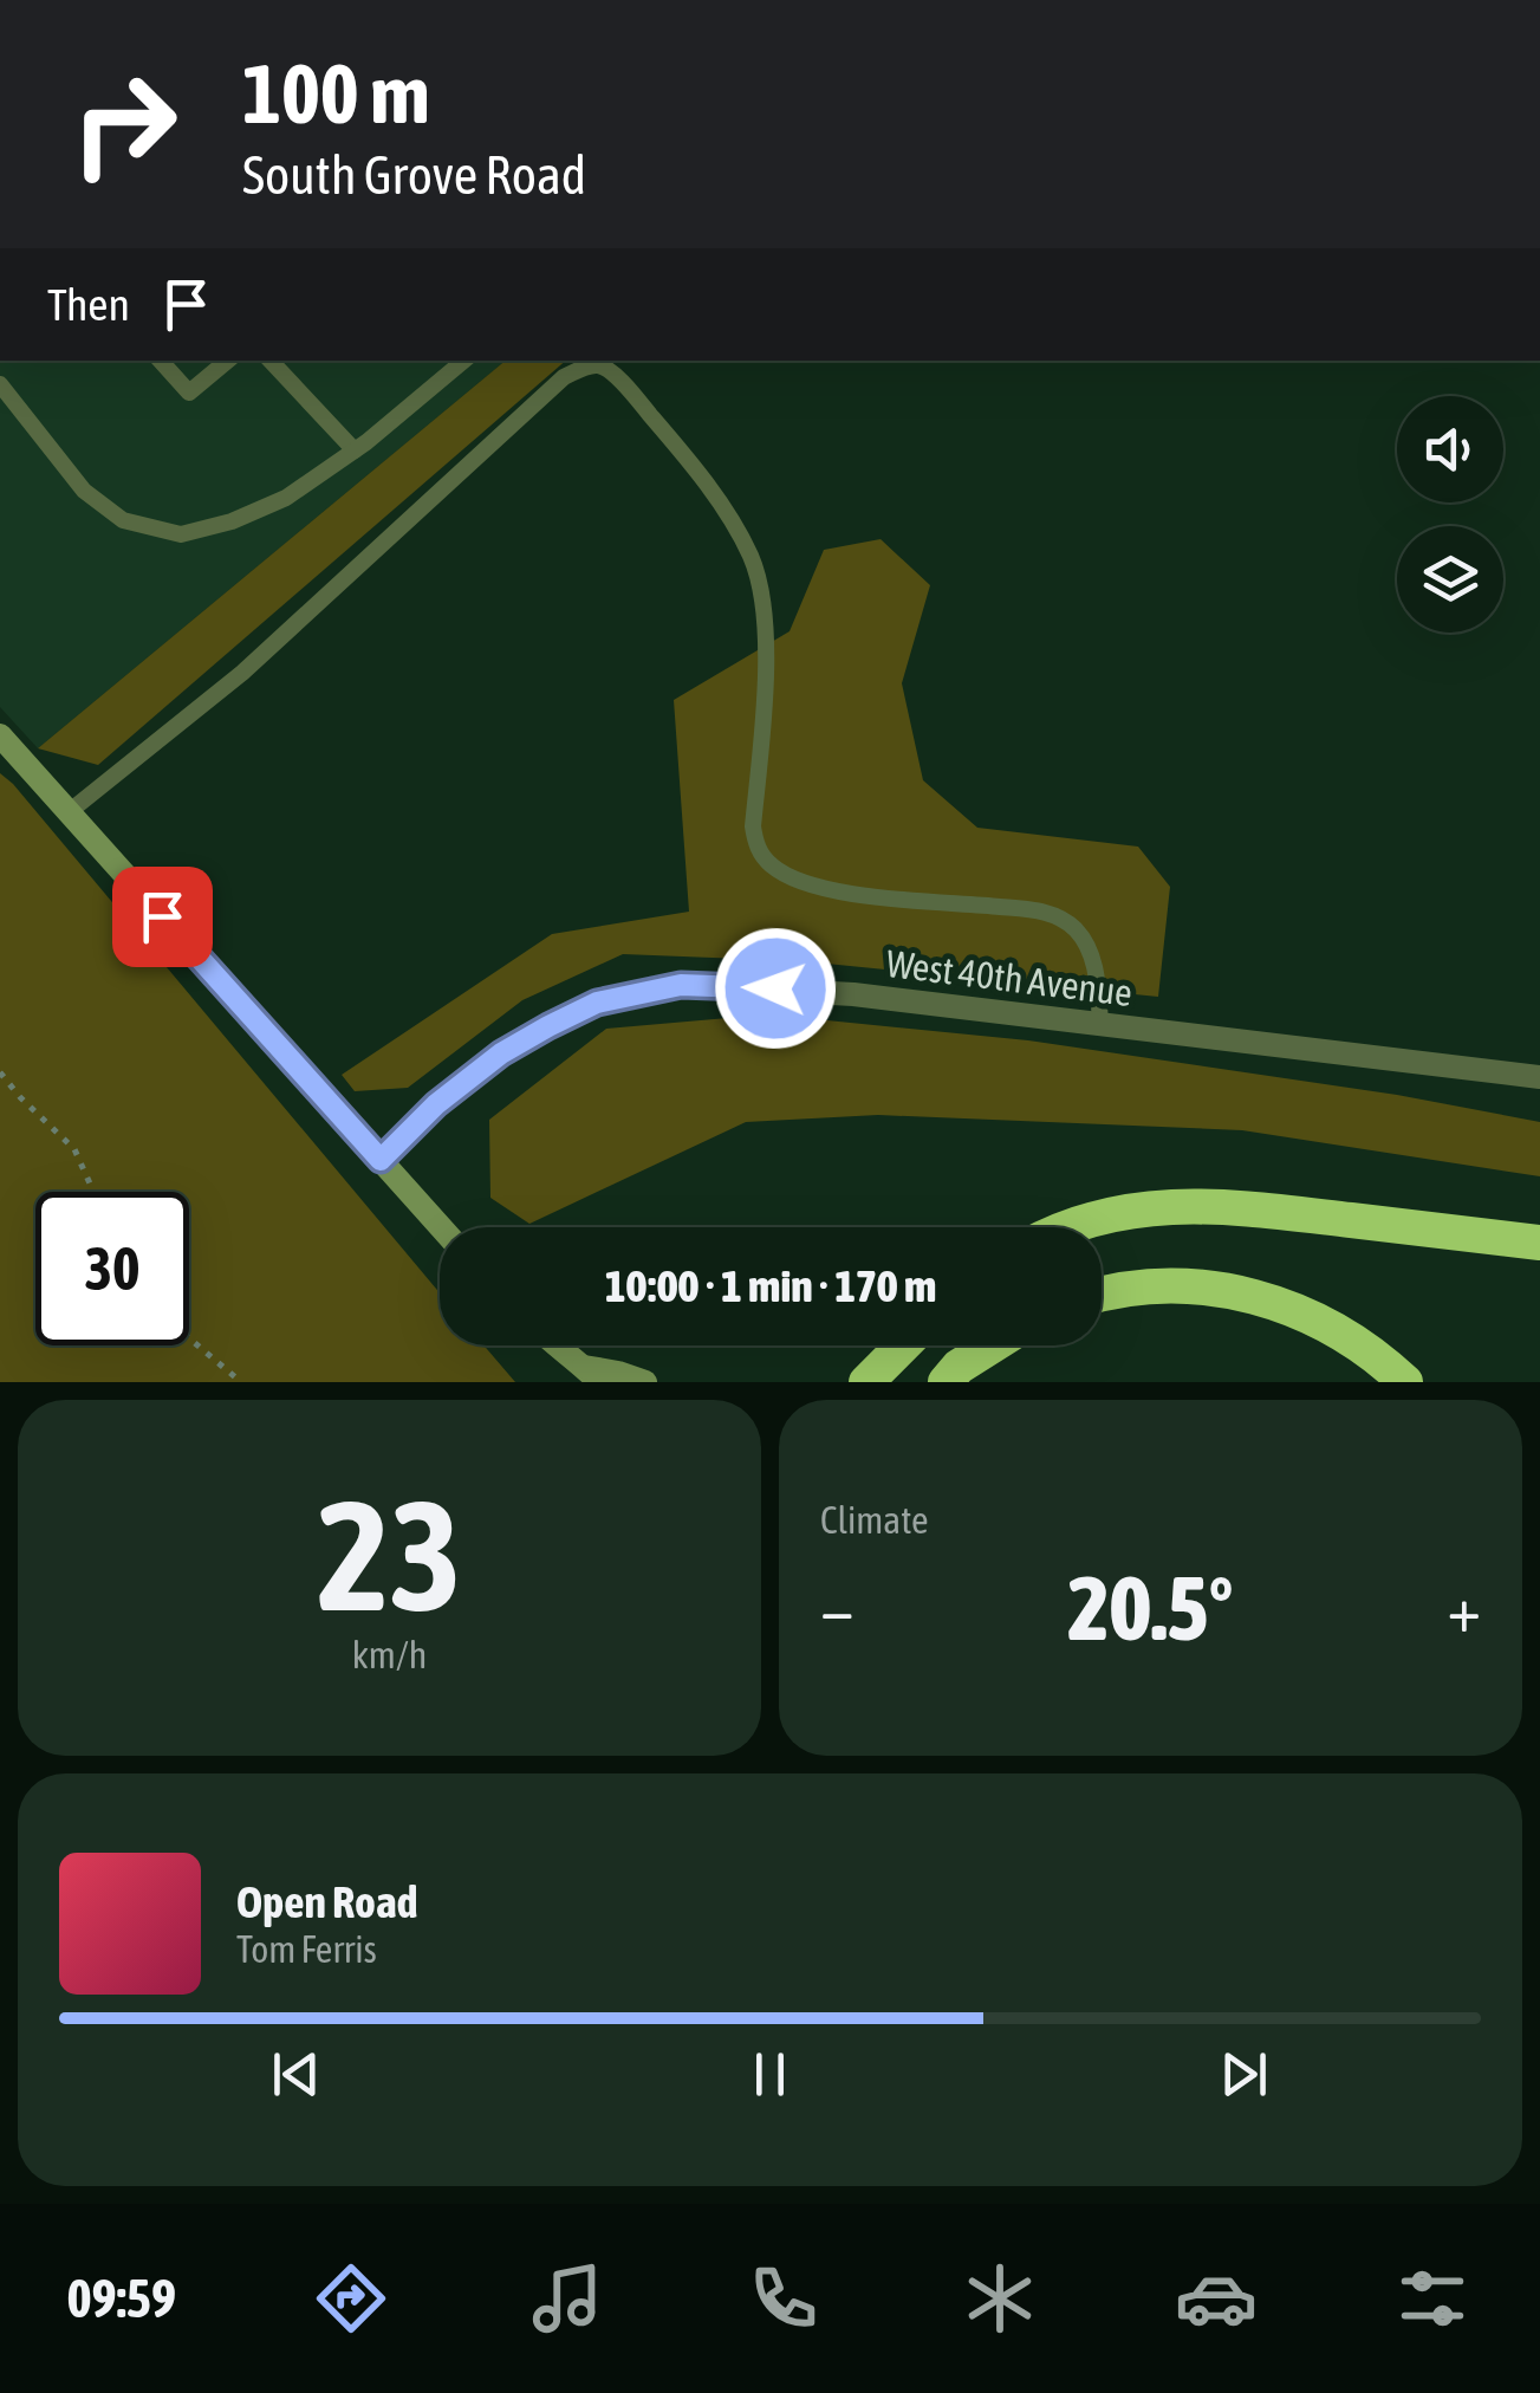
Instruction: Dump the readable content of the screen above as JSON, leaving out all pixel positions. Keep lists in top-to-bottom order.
{
  "streets": {
    "street": ["West 40th Avenue"]
  },
  "page": {
    "turn": ["100 m", "South Grove Road"],
    "then": "Then",
    "limit": "30",
    "trip": "10:00 · 1 min · 170 m",
    "tile": [
      ["23", "km/h"],
      "Climate"
    ],
    "heat": ["−", "20.5°", "+"],
    "song": ["Open Road", "Tom Ferris"],
    "tabs": "09:59"
  }
}
